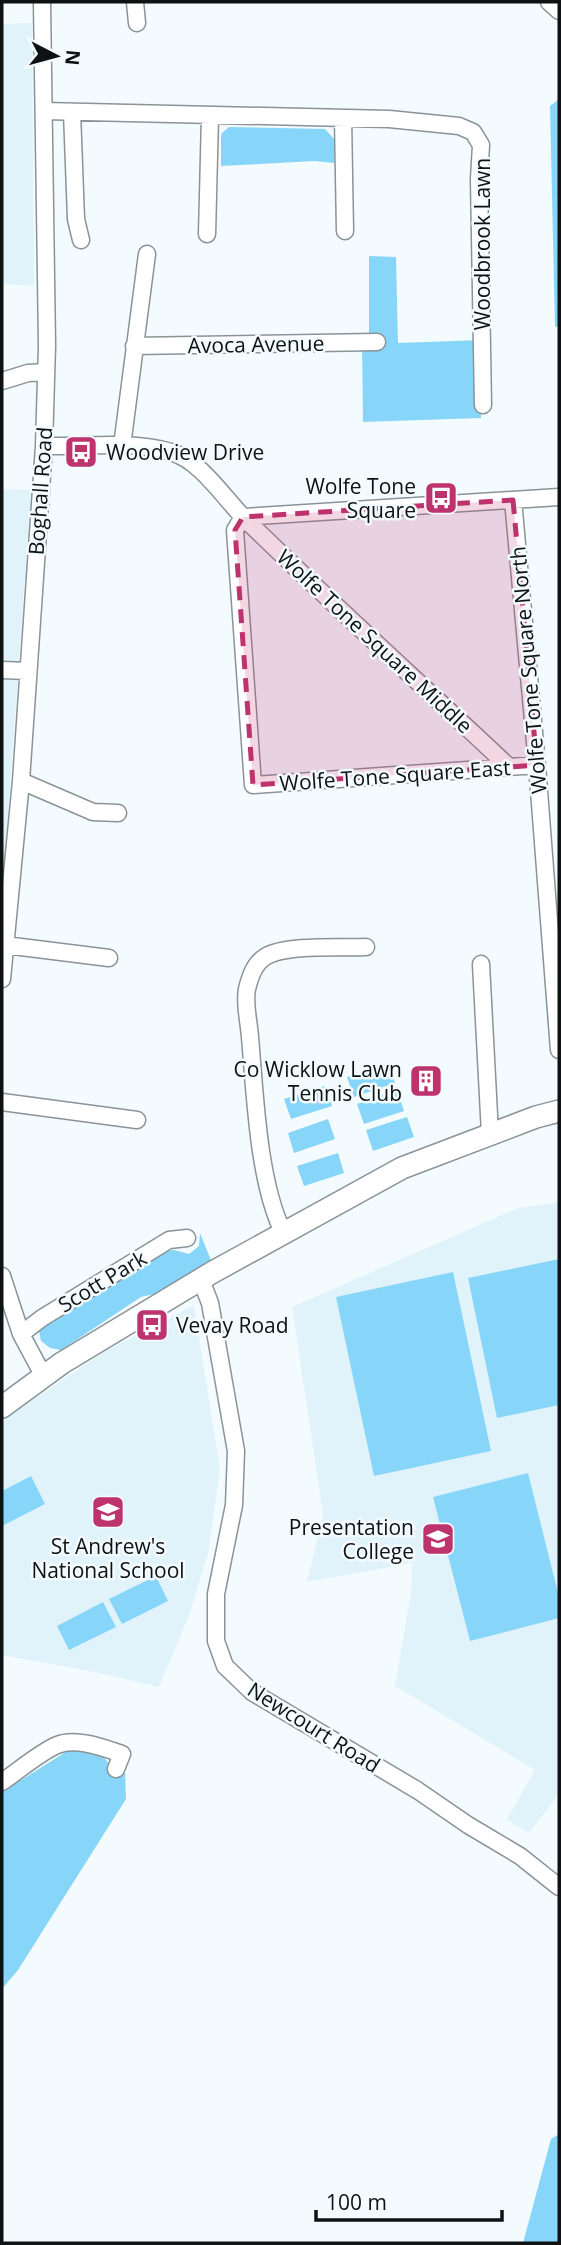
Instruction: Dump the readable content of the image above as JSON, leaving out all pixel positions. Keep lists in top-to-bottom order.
{
  "streets": {
    "street": [
      "Woodbrook Lawn",
      "Avoca Avenue",
      "Boghall Road",
      "Wolfe Tone Square Middle",
      "Wolfe Tone Square North",
      "Wolfe Tone Square East",
      "Scott Park",
      "Newcourt Road"
    ]
  },
  "crossings": [
    ["Woodbrook Lawn", "Boghall Road"],
    ["Wolfe Tone Square Middle", "Wolfe Tone Square East"],
    ["Wolfe Tone Square North", "Wolfe Tone Square East"]
  ],
  "places": {
    "bus stop": ["Woodview Drive", "Wolfe Tone Square", "Vevay Road"],
    "building": ["Co Wicklow Lawn Tennis Club"],
    "school or university": ["St Andrew's National School", "Presentation College"]
  },
  "scale_bar": "100 m",
  "north": "right"
}
